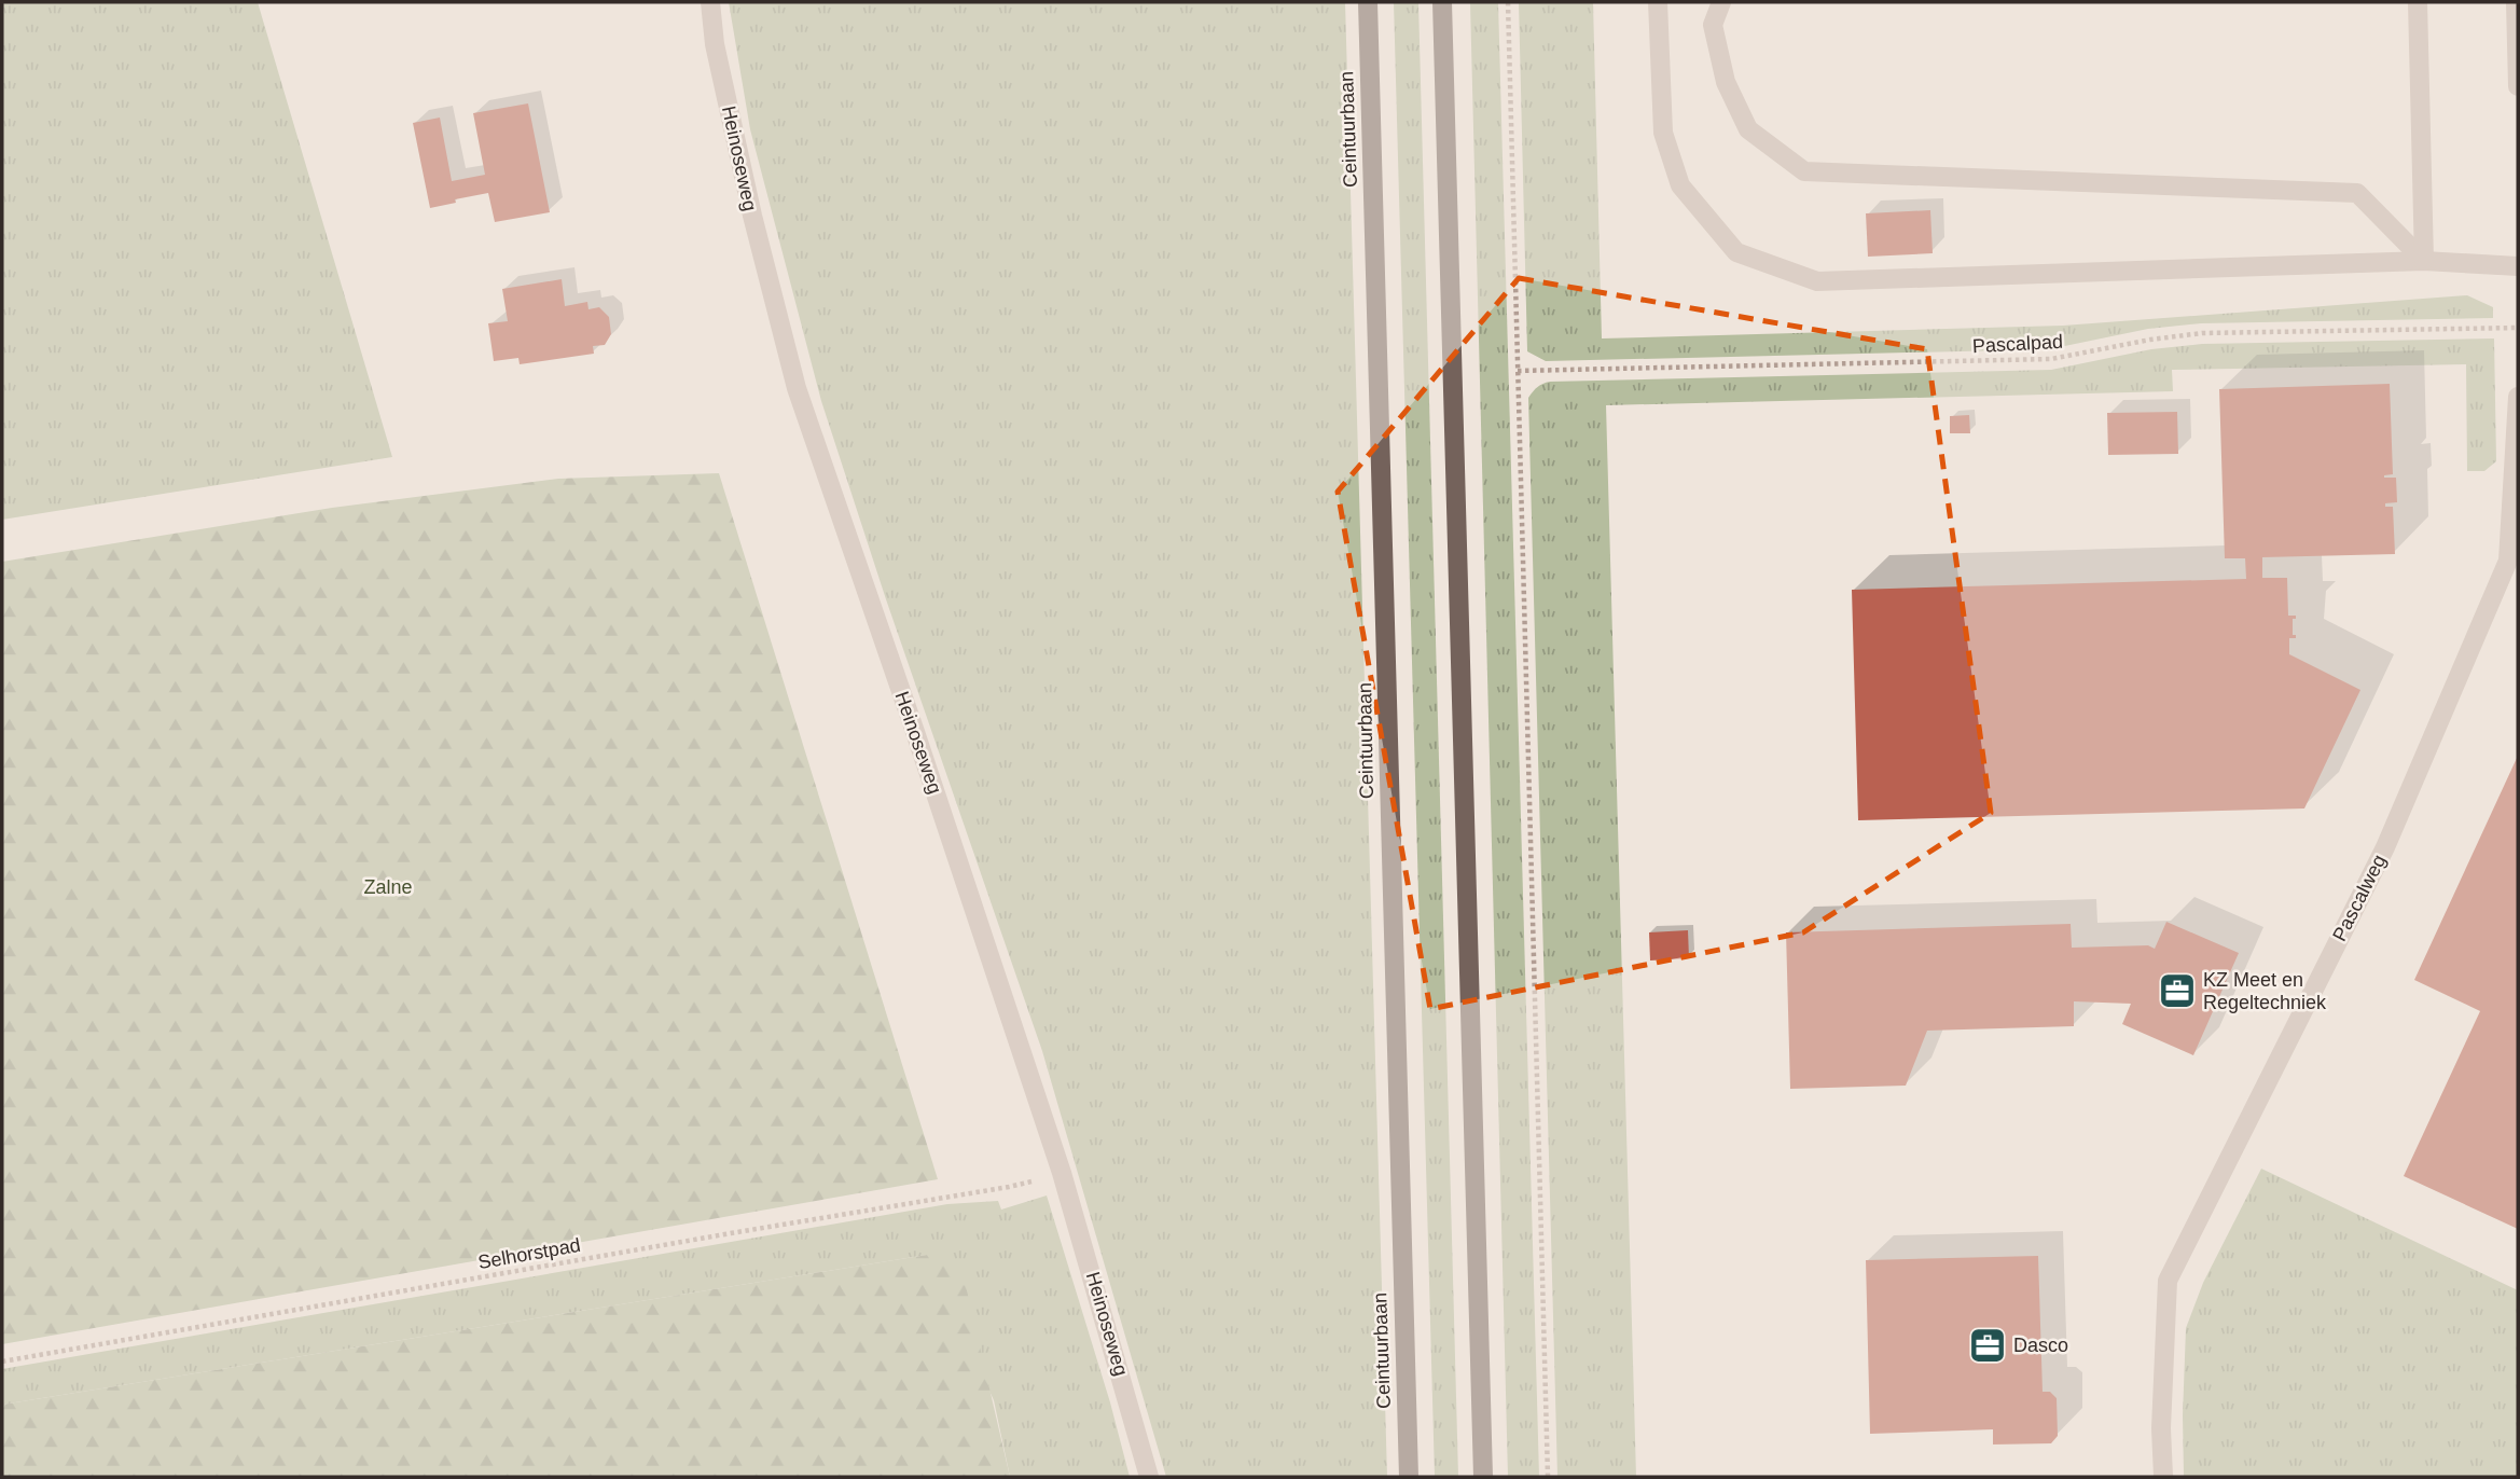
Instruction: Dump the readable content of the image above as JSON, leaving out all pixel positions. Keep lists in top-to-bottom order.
{
  "streets": {
    "main road": ["Ceintuurbaan"],
    "street": ["Heinoseweg", "Pascalweg"],
    "path": ["Pascalpad", "Selhorstpad"]
  },
  "crossings": [
    ["Heinoseweg", "Selhorstpad"]
  ],
  "parks": ["Zalne"],
  "places": {
    "office": ["KZ Meet en Regeltechniek", "Dasco"]
  }
}
